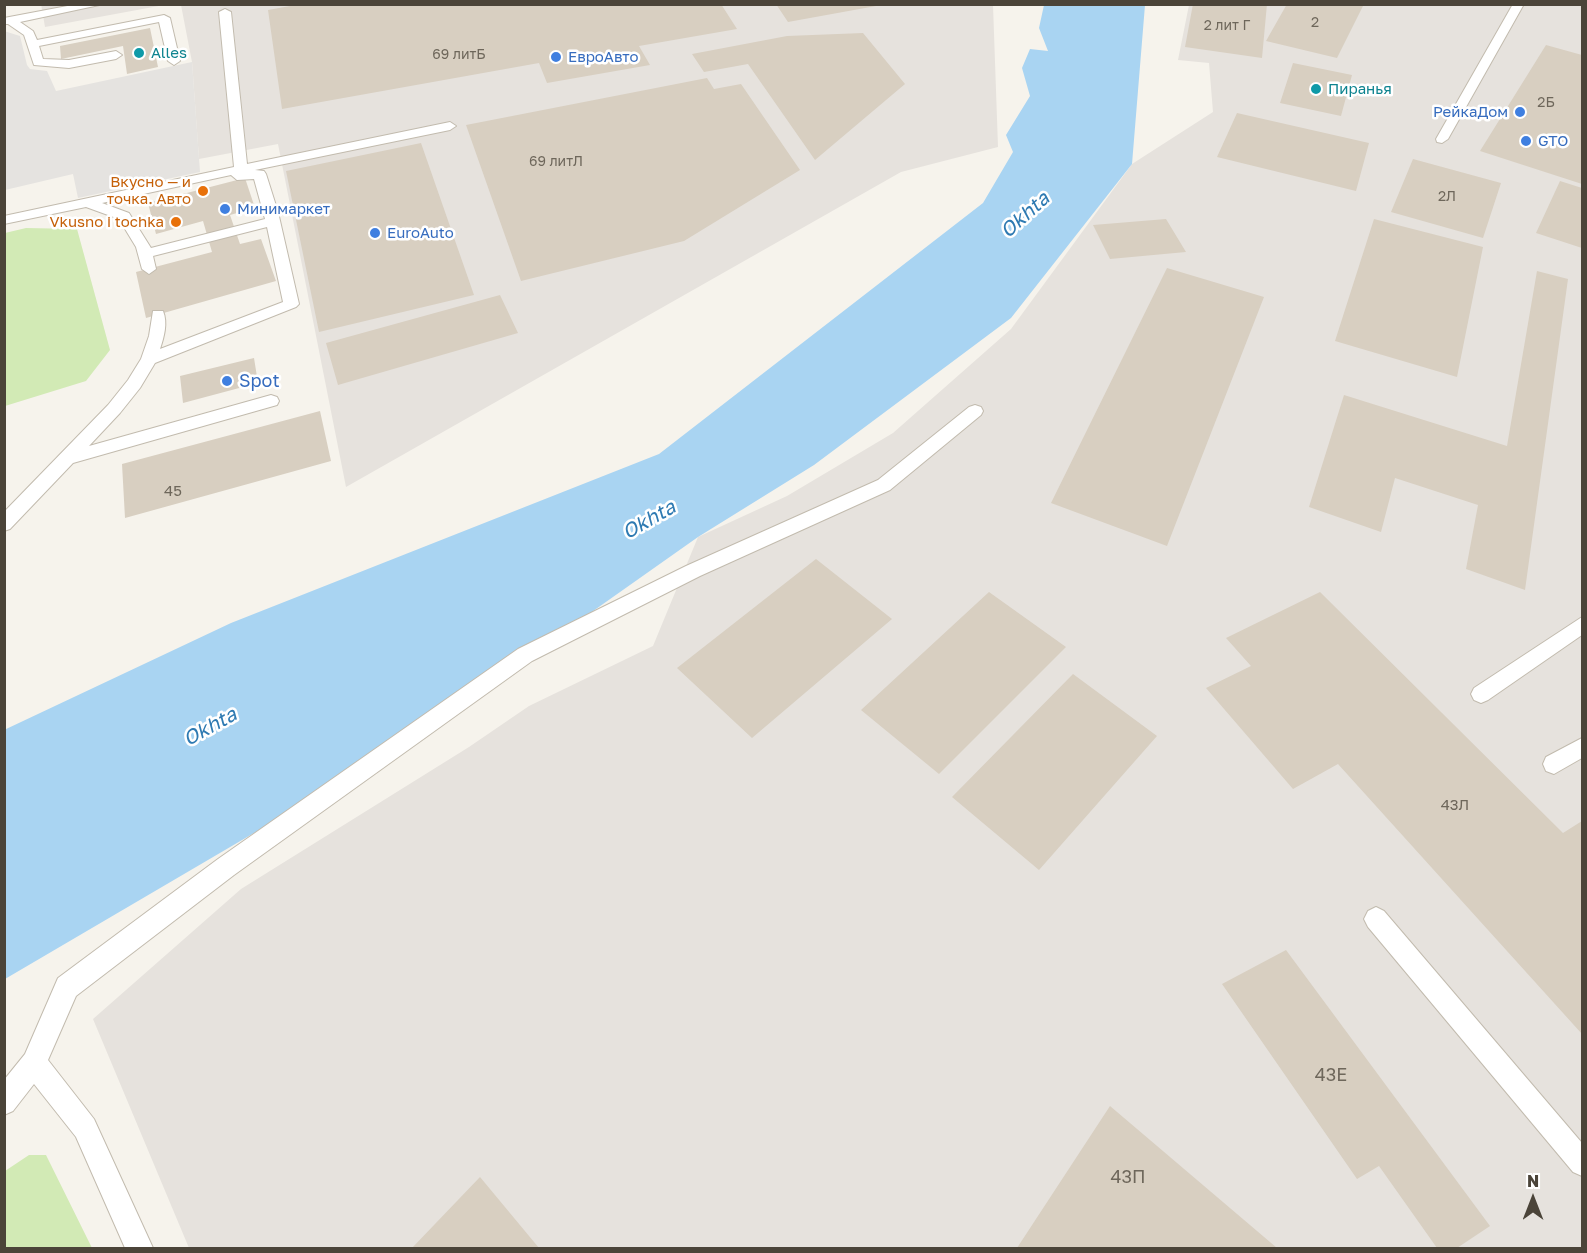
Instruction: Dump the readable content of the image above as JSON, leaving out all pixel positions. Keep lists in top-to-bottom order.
{
  "water": ["Okhta"],
  "places": [
    "Alles",
    "ЕвроАвто",
    "Пиранья",
    "РейкаДом",
    "GTO",
    "Вкусно — и точка. Авто",
    "Минимаркет",
    "Vkusno i tochka",
    "EuroAuto",
    "Spot"
  ],
  "house_numbers": [
    "2",
    "2 лит Г",
    "69 литБ",
    "2Б",
    "69 литЛ",
    "2Л",
    "45",
    "43Л",
    "43Е",
    "43П"
  ],
  "north": "top"
}
